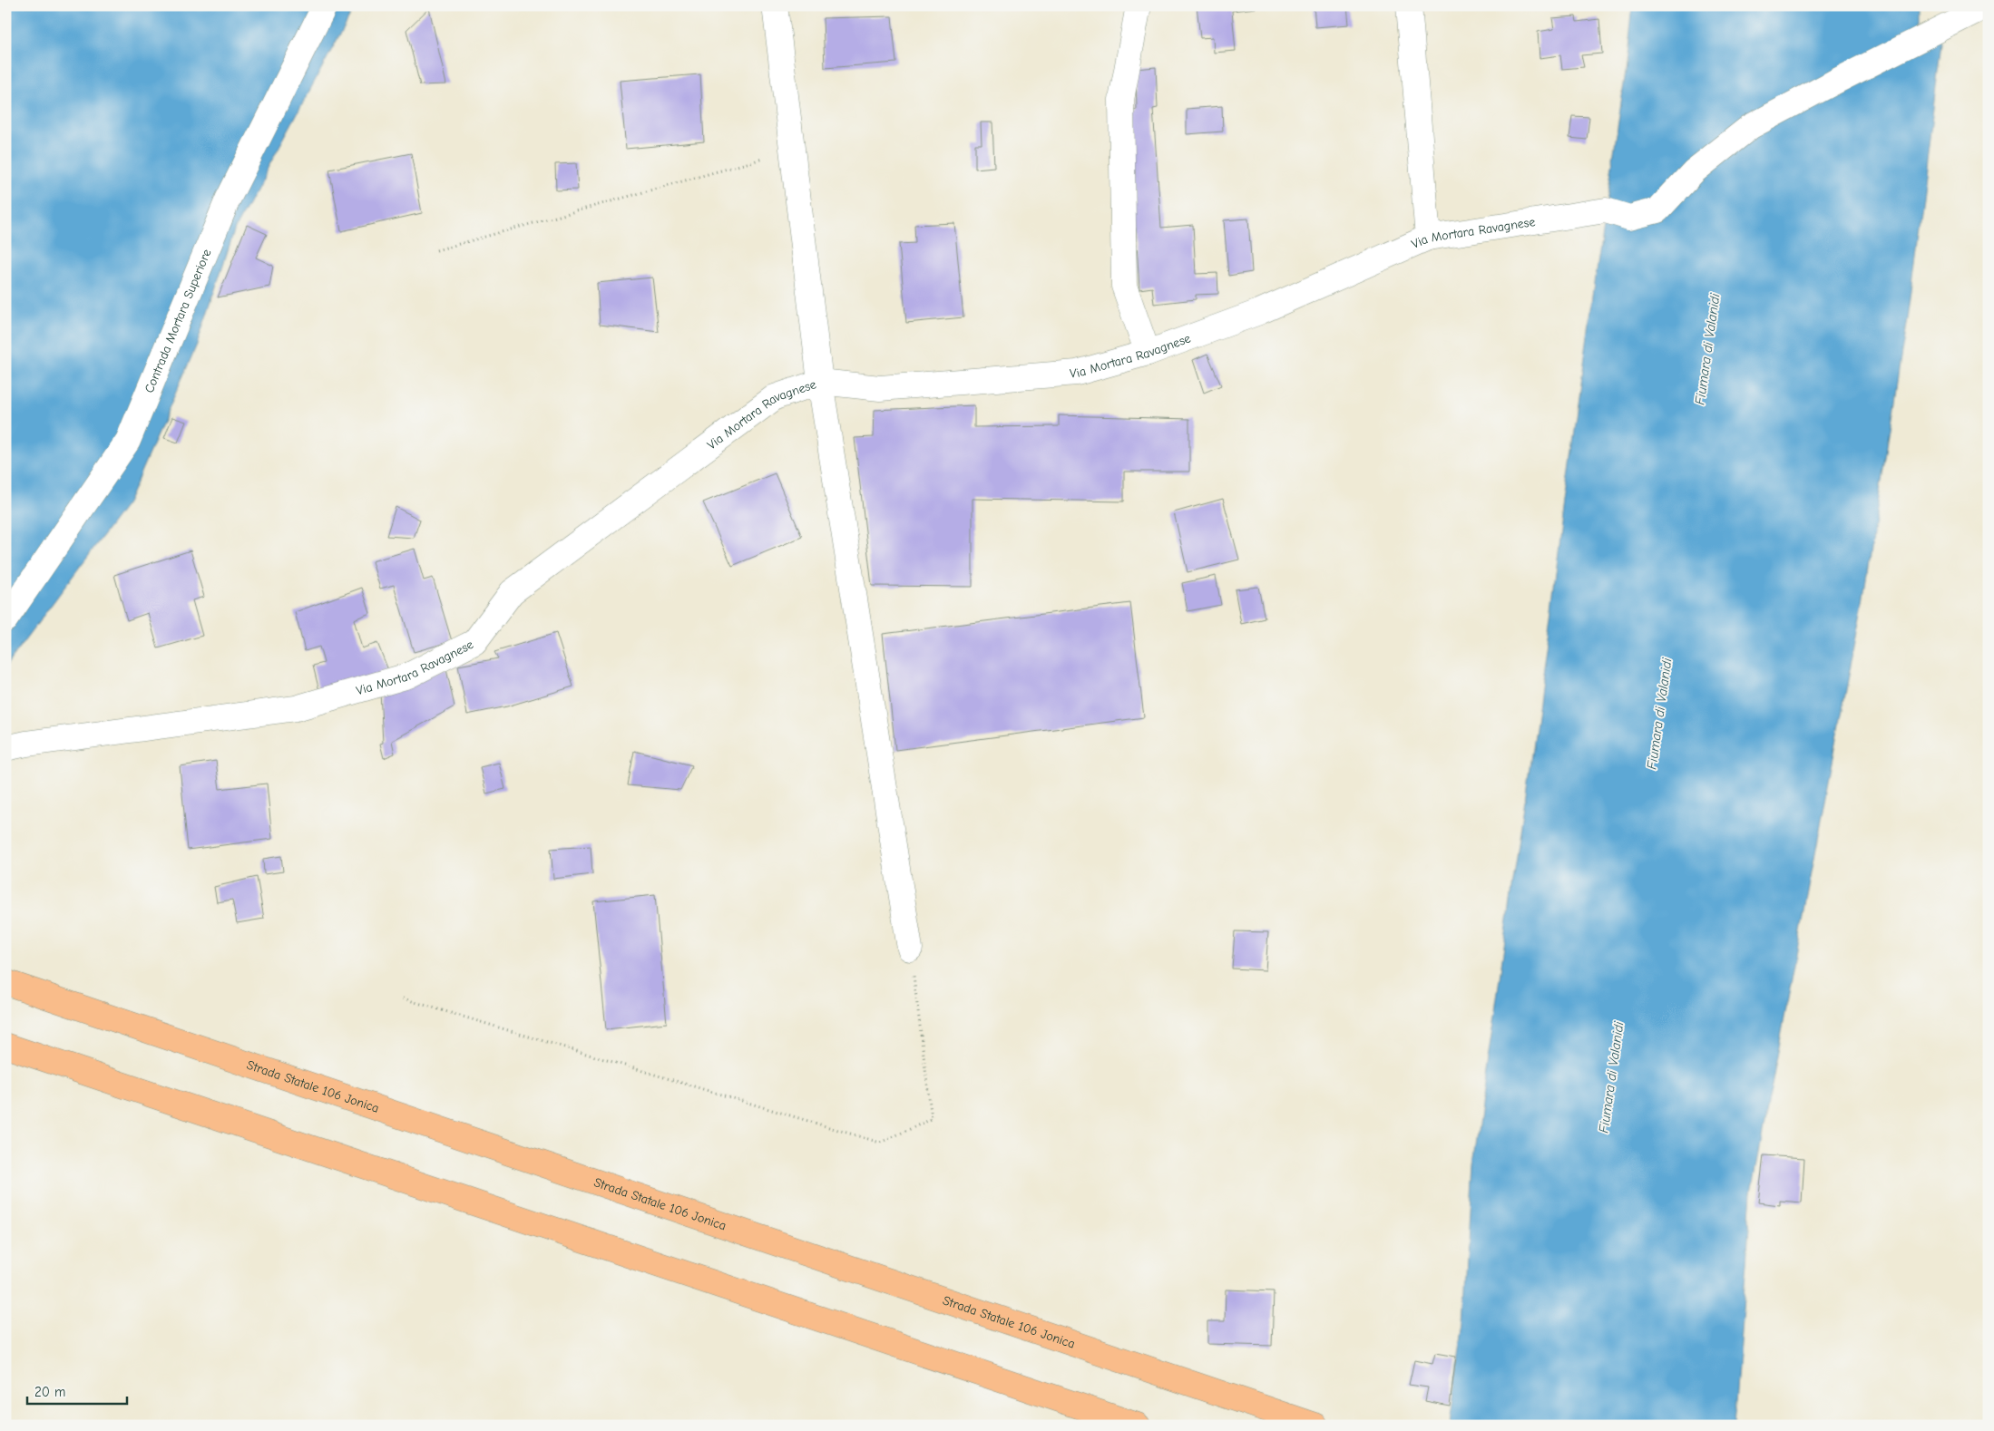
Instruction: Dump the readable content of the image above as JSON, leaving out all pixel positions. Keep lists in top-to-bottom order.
{
  "streets": {
    "highway": ["Strada Statale 106 Jonica"],
    "street": ["Via Mortara Ravagnese", "Contrada Mortara Superiore"]
  },
  "water": ["Fiumara di Valanidi"],
  "scale_bar": "20 m"
}
